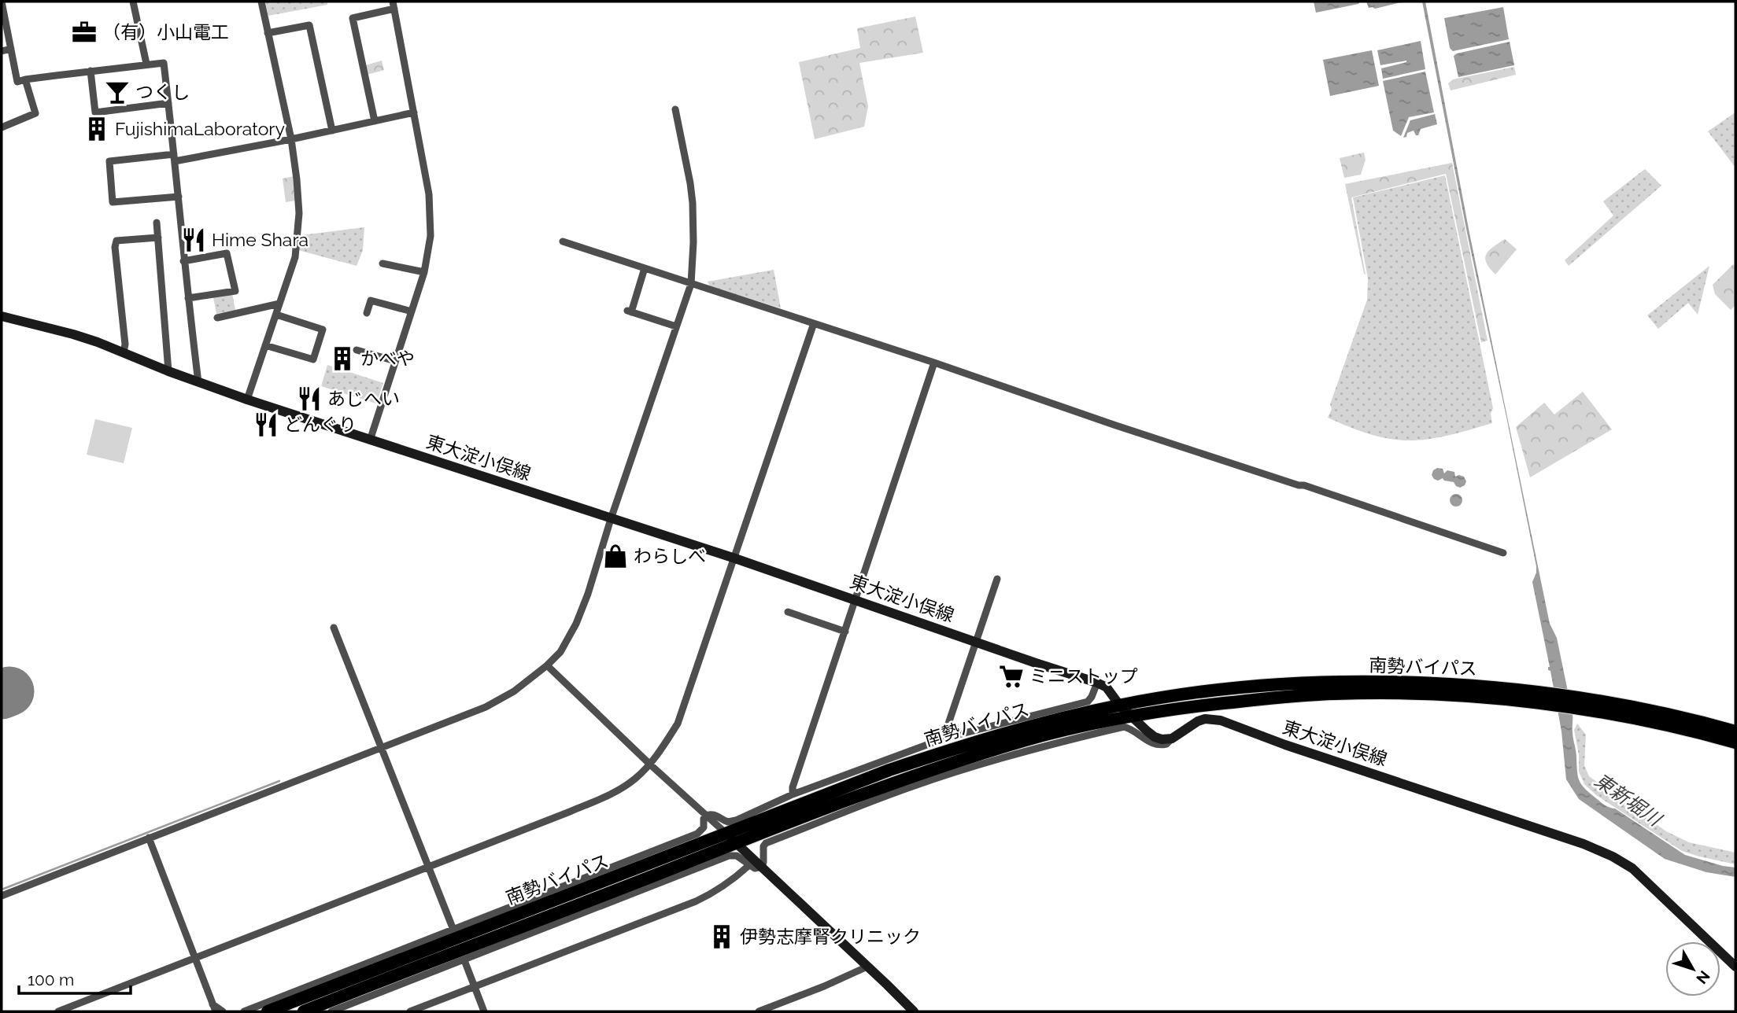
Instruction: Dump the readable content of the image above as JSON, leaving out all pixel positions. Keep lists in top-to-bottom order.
{
  "streets": {
    "highway": ["南勢バイパス"],
    "main road": ["東大淀小俣線"]
  },
  "crossings": [
    ["東大淀小俣線", "南勢バイパス"]
  ],
  "water": ["東新堀川"],
  "places": {
    "office": ["（有）小山電工"],
    "bar": ["つくし"],
    "building": ["FujishimaLaboratory", "かべや", "伊勢志摩腎クリニック"],
    "restaurant": ["Hime Shara", "あじへい", "どんぐり"],
    "shop": ["わらしべ"],
    "supermarket": ["ミニストップ"]
  },
  "scale_bar": "100 m",
  "north": "bottom right"
}
